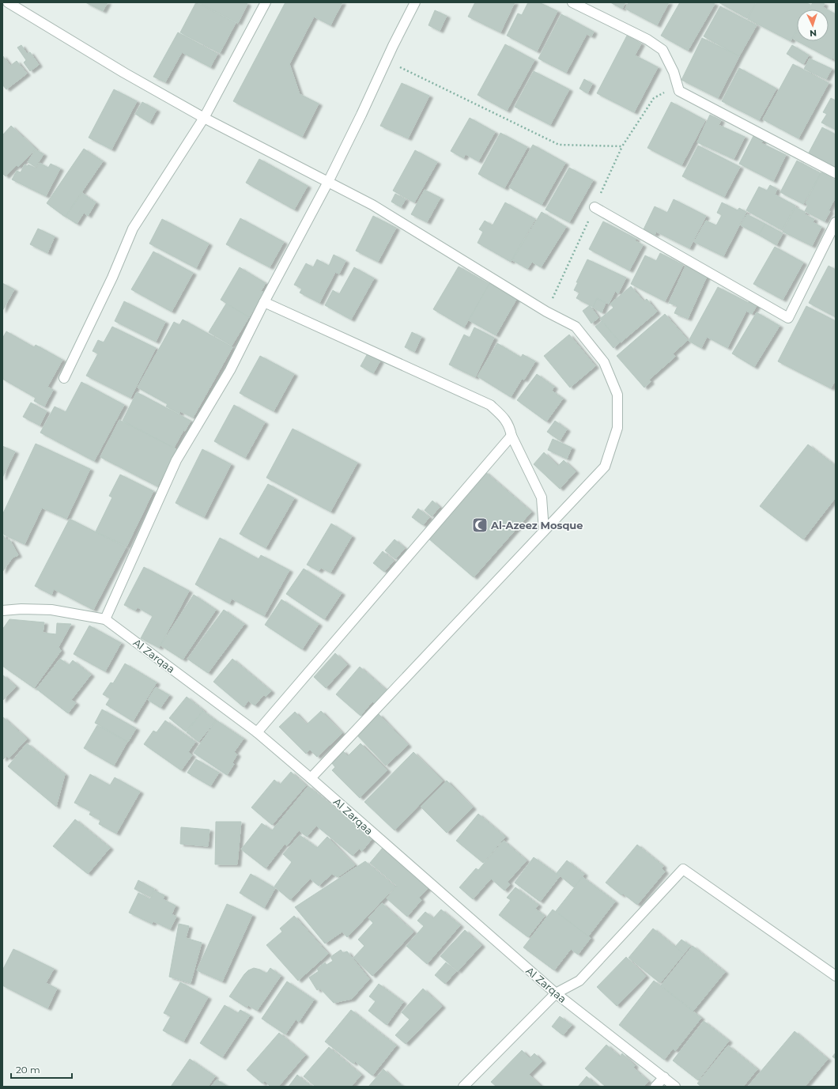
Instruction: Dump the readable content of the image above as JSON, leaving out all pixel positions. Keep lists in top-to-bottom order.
{
  "streets": {
    "street": ["Al Zarqaa"]
  },
  "places": {
    "mosque": ["Al-Azeez Mosque"]
  },
  "scale_bar": "20 m",
  "north": "bottom"
}
